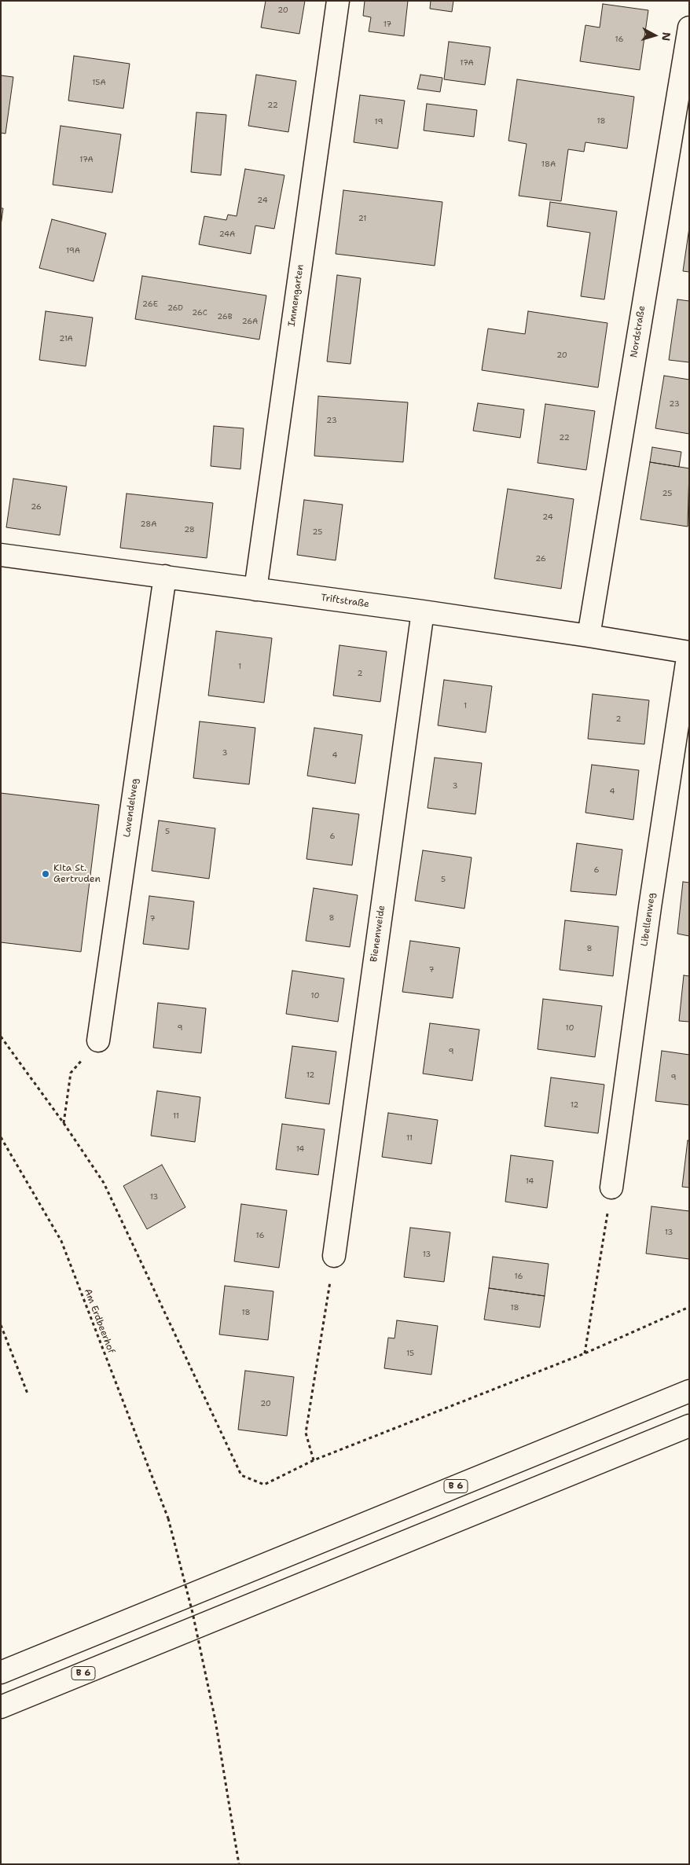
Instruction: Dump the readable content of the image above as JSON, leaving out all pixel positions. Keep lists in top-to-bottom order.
{
  "streets": {
    "main road": [
      "Immengarten",
      "Nordstraße",
      "Triftstraße",
      "Lavendelweg",
      "Libellenweg",
      "Bienenweide",
      "B 6"
    ],
    "path": ["Am Erdbeerhof"]
  },
  "crossings": [
    ["Immengarten", "Triftstraße"],
    ["Nordstraße", "Triftstraße"],
    ["Triftstraße", "Lavendelweg"],
    ["Triftstraße", "Libellenweg"],
    ["Triftstraße", "Bienenweide"]
  ],
  "places": ["Kita St. Gertruden"],
  "house_numbers": [
    "20",
    "17",
    "16",
    "17A",
    "15A",
    "22",
    "18",
    "19",
    "17A",
    "18A",
    "24",
    "21",
    "24A",
    "19A",
    "26E",
    "26D",
    "26C",
    "26B",
    "26A",
    "21A",
    "20",
    "23",
    "23",
    "22",
    "25",
    "26",
    "24",
    "28A",
    "28",
    "25",
    "26",
    "1",
    "2",
    "1",
    "2",
    "3",
    "4",
    "3",
    "4",
    "5",
    "6",
    "6",
    "5",
    "8",
    "7",
    "8",
    "7",
    "10",
    "9",
    "10",
    "9",
    "12",
    "9",
    "12",
    "11",
    "11",
    "14",
    "14",
    "13",
    "13",
    "16",
    "13",
    "16",
    "18",
    "18",
    "15",
    "20"
  ],
  "north": "right"
}
